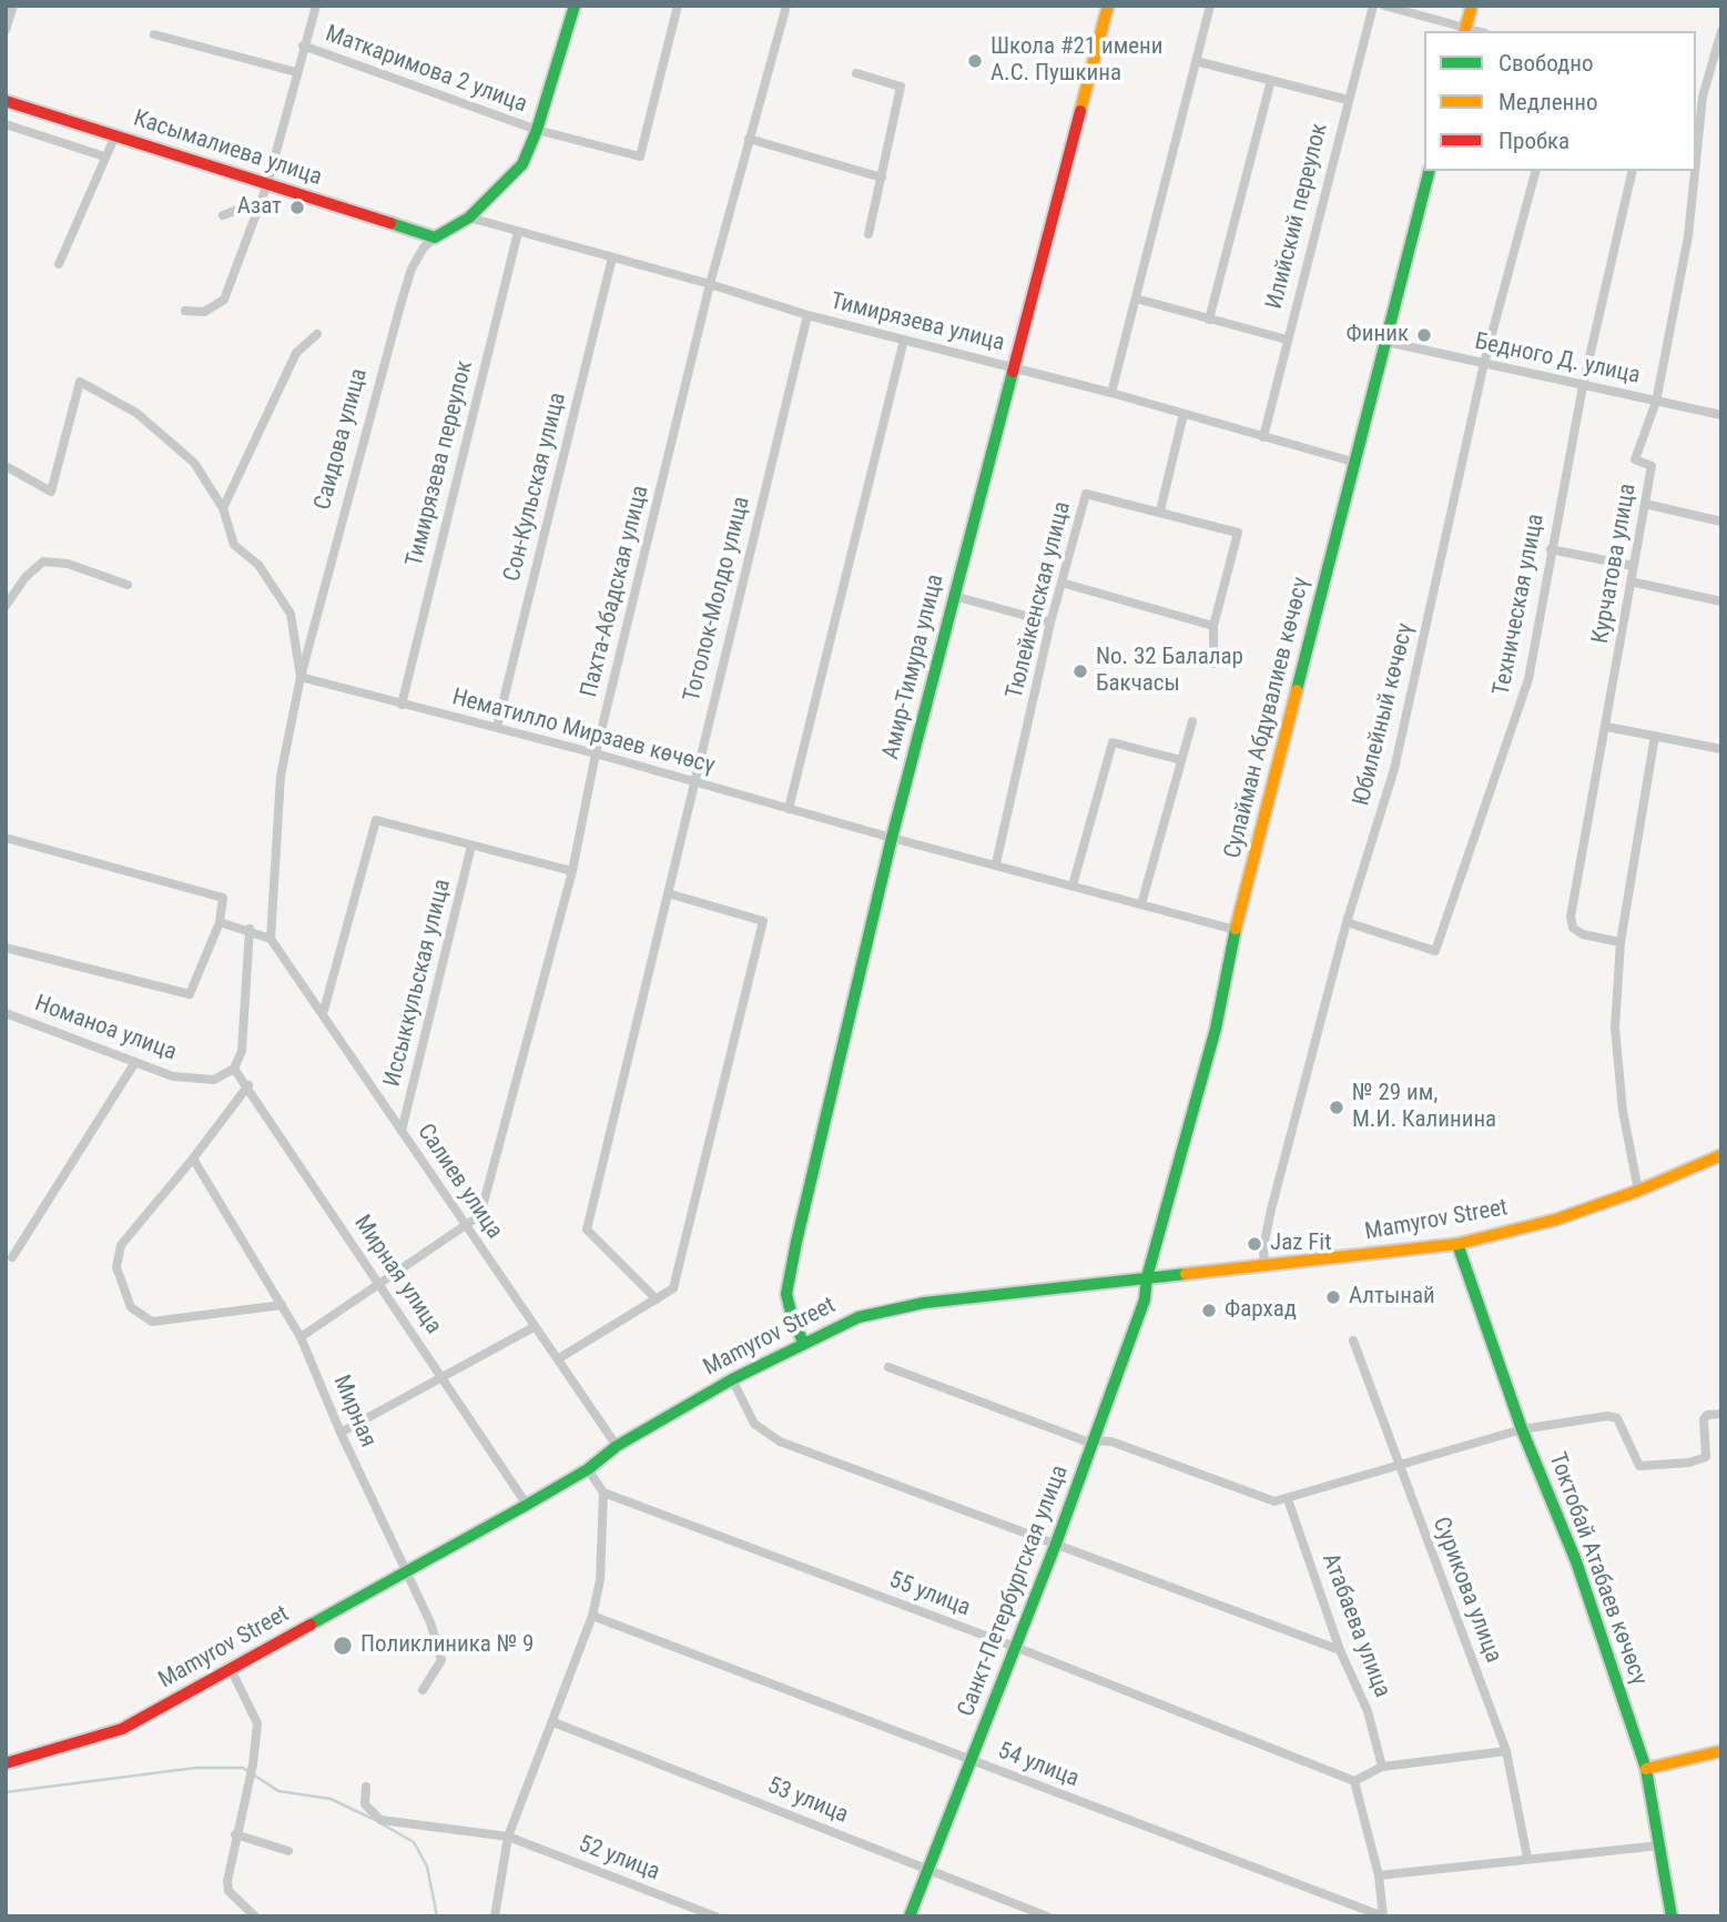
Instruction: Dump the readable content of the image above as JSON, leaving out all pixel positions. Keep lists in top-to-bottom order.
{
  "streets": {
    "street": [
      "Маткаримова 2 улица",
      "Касымалиева улица",
      "Илийский переулок",
      "Тимирязева улица",
      "Бедного Д. улица",
      "Саидова улица",
      "Тимирязева переулок",
      "Сон-Кульская улица",
      "Курчатова улица",
      "Пахта-Абадская улица",
      "Тоголок-Молдо улица",
      "Тюлейкенская улица",
      "Техническая улица",
      "Амир-Тимура улица",
      "Юбилейный көчөсү",
      "Сулайман Абдувалиев көчөсү",
      "Нематилло Мирзаев көчөсү",
      "Иссыккульская улица",
      "Номаноа улица",
      "Салиев улица",
      "Mamyrov Street",
      "Мирная улица",
      "Мирная",
      "Токтобай Атабаев көчөсү",
      "Сурикова улица",
      "Санкт-Петербургская улица",
      "55 улица",
      "Атабаева улица",
      "54 улица",
      "53 улица",
      "52 улица"
    ]
  },
  "crossings": [
    ["Маткаримова 2 улица", "Саидова улица"],
    ["Касымалиева улица", "Саидова улица"],
    ["Илийский переулок", "Тимирязева улица"],
    ["Тимирязева улица", "Саидова улица"],
    ["Тимирязева улица", "Тимирязева переулок"],
    ["Тимирязева улица", "Сон-Кульская улица"],
    ["Тимирязева улица", "Пахта-Абадская улица"],
    ["Тимирязева улица", "Тоголок-Молдо улица"],
    ["Тимирязева улица", "Амир-Тимура улица"],
    ["Тимирязева улица", "Сулайман Абдувалиев көчөсү"],
    ["Бедного Д. улица", "Курчатова улица"],
    ["Бедного Д. улица", "Техническая улица"],
    ["Бедного Д. улица", "Юбилейный көчөсү"],
    ["Бедного Д. улица", "Сулайман Абдувалиев көчөсү"],
    ["Саидова улица", "Нематилло Мирзаев көчөсү"],
    ["Саидова улица", "Салиев улица"],
    ["Тимирязева переулок", "Нематилло Мирзаев көчөсү"],
    ["Сон-Кульская улица", "Нематилло Мирзаев көчөсү"],
    ["Пахта-Абадская улица", "Нематилло Мирзаев көчөсү"],
    ["Пахта-Абадская улица", "Салиев улица"],
    ["Пахта-Абадская улица", "Мирная улица"],
    ["Пахта-Абадская улица", "Мирная"],
    ["Тоголок-Молдо улица", "Нематилло Мирзаев көчөсү"],
    ["Тюлейкенская улица", "Нематилло Мирзаев көчөсү"],
    ["Техническая улица", "Юбилейный көчөсү"],
    ["Амир-Тимура улица", "Нематилло Мирзаев көчөсү"],
    ["Амир-Тимура улица", "Mamyrov Street"],
    ["Юбилейный көчөсү", "Mamyrov Street"],
    ["Сулайман Абдувалиев көчөсү", "Нематилло Мирзаев көчөсү"],
    ["Сулайман Абдувалиев көчөсү", "Mamyrov Street"],
    ["Сулайман Абдувалиев көчөсү", "Санкт-Петербургская улица"],
    ["Иссыккульская улица", "Салиев улица"],
    ["Номаноа улица", "Мирная улица"],
    ["Салиев улица", "Mamyrov Street"],
    ["Mamyrov Street", "Мирная улица"],
    ["Mamyrov Street", "Мирная"],
    ["Mamyrov Street", "Токтобай Атабаев көчөсү"],
    ["Mamyrov Street", "Санкт-Петербургская улица"],
    ["Санкт-Петербургская улица", "55 улица"],
    ["Санкт-Петербургская улица", "54 улица"],
    ["Санкт-Петербургская улица", "53 улица"]
  ],
  "places": [
    "Школа #21 имени А.С. Пушкина",
    "Азат",
    "Финик",
    "No. 32 Балалар Бакчасы",
    "№ 29 им, М.И. Калинина",
    "Jaz Fit",
    "Алтынай",
    "Фархад",
    "Поликлиника № 9"
  ],
  "legend": ["Свободно", "Медленно", "Пробка"]
}
